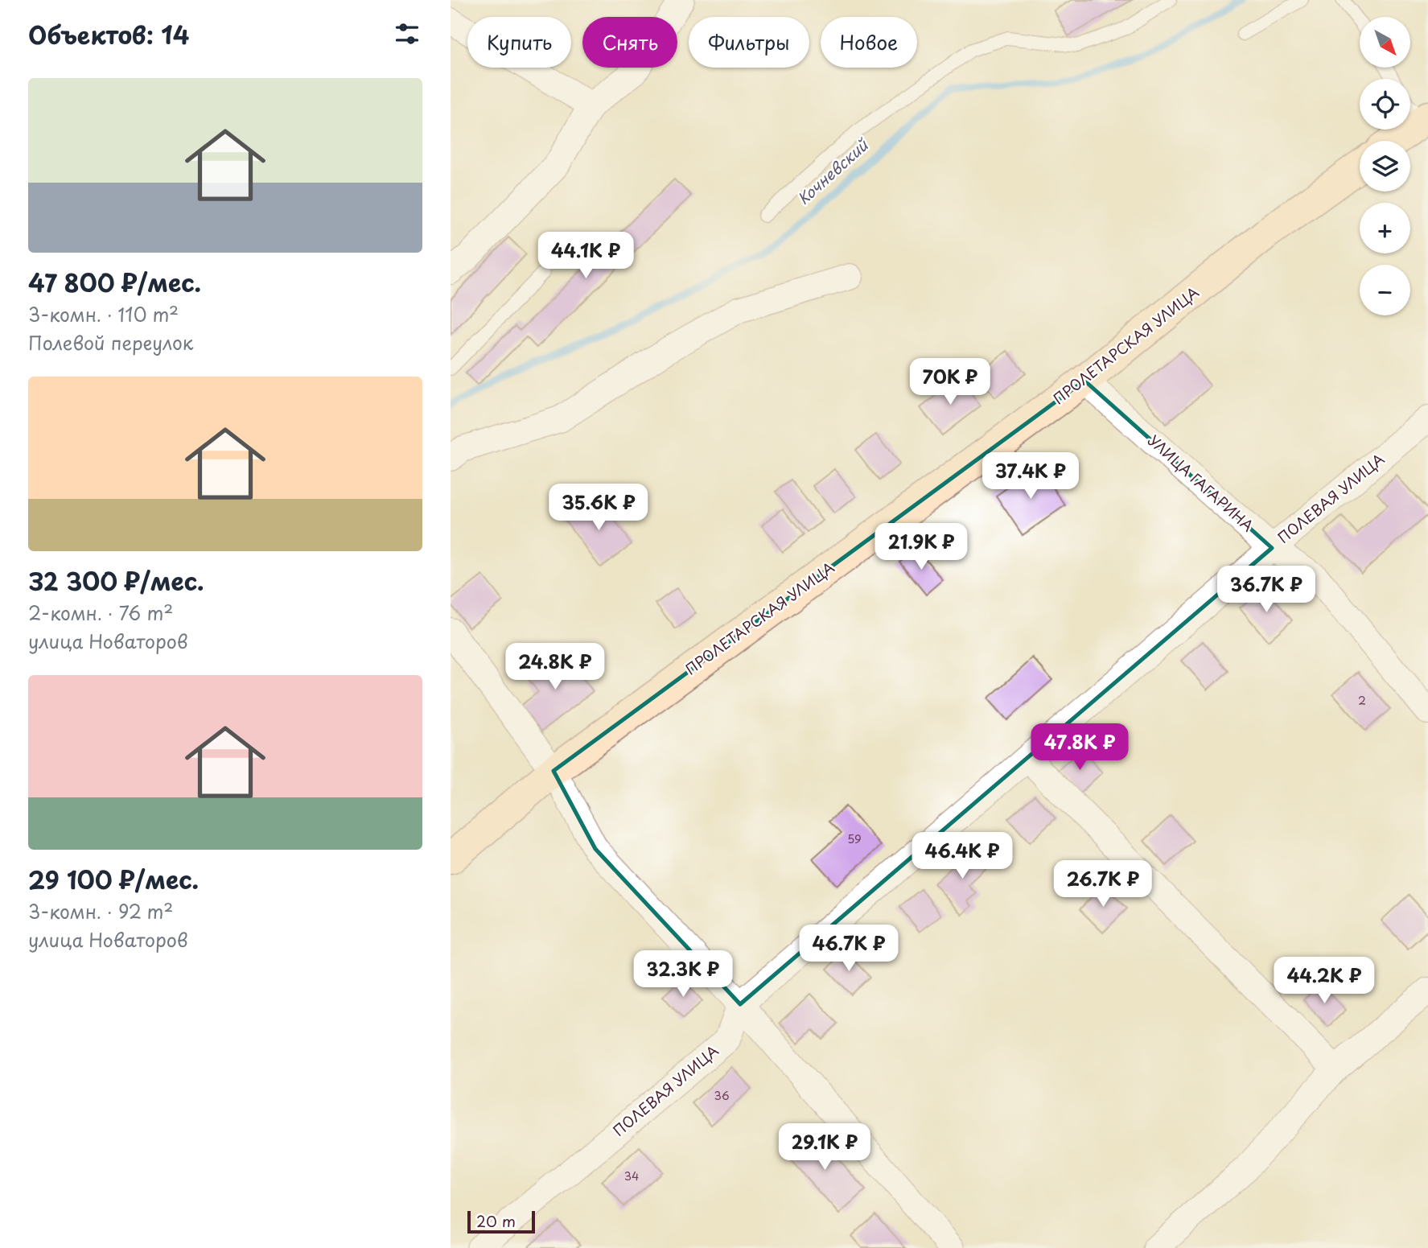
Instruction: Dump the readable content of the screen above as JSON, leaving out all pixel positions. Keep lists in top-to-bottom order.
{
  "streets": {
    "street": ["ПРОЛЕТАРСКАЯ УЛИЦА", "УЛИЦА ГАГАРИНА", "ПОЛЕВАЯ УЛИЦА"]
  },
  "crossings": [
    ["ПРОЛЕТАРСКАЯ УЛИЦА", "УЛИЦА ГАГАРИНА"],
    ["УЛИЦА ГАГАРИНА", "ПОЛЕВАЯ УЛИЦА"]
  ],
  "water": ["Кочневский"],
  "house_numbers": [
    "2",
    "59",
    "36",
    "34"
  ],
  "scale_bar": "20 m",
  "north": "bottom right",
  "page": {
    "heading": "Объектов: 14",
    "map_buttons": ["+", "−"],
    "chip": [
      "Купить",
      "Снять",
      "Фильтры",
      "Новое"
    ],
    "list": [
      {
        "name": "47 800 ₽/мес.",
        "note": "3-комн. · 110 m² · Полевой переулок"
      },
      {
        "name": "32 300 ₽/мес.",
        "note": "2-комн. · 76 m² · улица Новаторов"
      },
      {
        "name": "29 100 ₽/мес.",
        "note": "3-комн. · 92 m² · улица Новаторов"
      }
    ],
    "price": [
      "44.1K ₽",
      "70K ₽",
      "37.4K ₽",
      "35.6K ₽",
      "21.9K ₽",
      "36.7K ₽",
      "24.8K ₽",
      "47.8K ₽",
      "46.4K ₽",
      "26.7K ₽",
      "46.7K ₽",
      "32.3K ₽",
      "44.2K ₽",
      "29.1K ₽"
    ],
    "scale": "20 m"
  }
}
